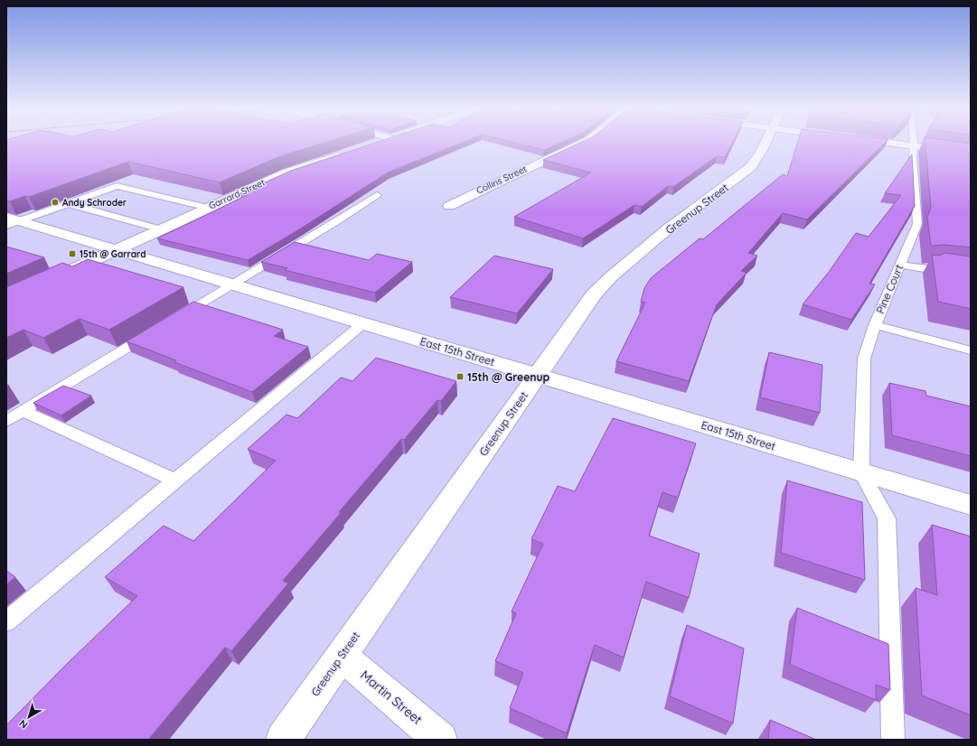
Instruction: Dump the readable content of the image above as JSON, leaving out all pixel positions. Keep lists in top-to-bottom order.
{
  "streets": {
    "street": [
      "Collins Street",
      "Garrard Street",
      "Greenup Street",
      "East 15th Street",
      "Martin Street"
    ],
    "lane": ["Pine Court"]
  },
  "crossings": [
    ["Garrard Street", "East 15th Street"],
    ["Greenup Street", "East 15th Street"],
    ["Greenup Street", "Martin Street"],
    ["Pine Court", "East 15th Street"]
  ],
  "places": {
    "other": ["Andy Schroder"],
    "transit": ["15th @ Garrard", "15th @ Greenup"]
  },
  "north": "bottom left"
}
